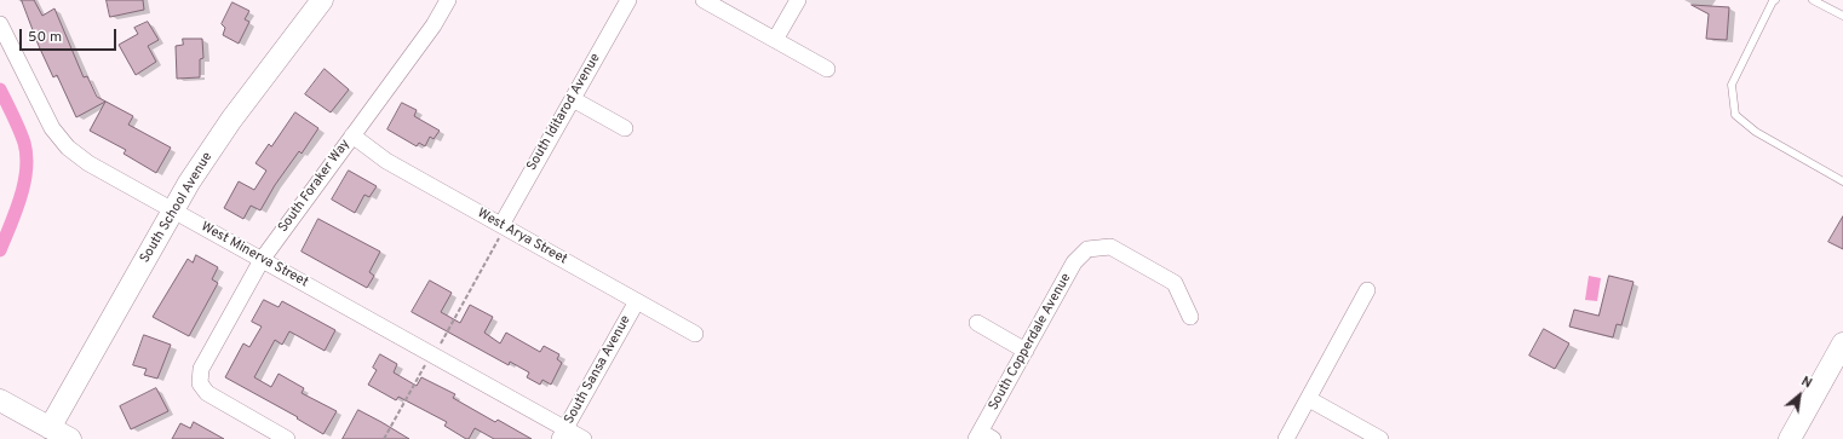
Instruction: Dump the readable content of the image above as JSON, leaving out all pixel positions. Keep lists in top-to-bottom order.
{
  "streets": {
    "street": [
      "South Iditarod Avenue",
      "South Foraker Way",
      "South School Avenue",
      "West Arya Street",
      "West Minerva Street",
      "South Copperdale Avenue",
      "South Sansa Avenue"
    ]
  },
  "crossings": [
    ["South Iditarod Avenue", "West Arya Street"],
    ["South Foraker Way", "West Arya Street"],
    ["South Foraker Way", "West Minerva Street"],
    ["South School Avenue", "West Minerva Street"],
    ["West Arya Street", "South Sansa Avenue"],
    ["West Minerva Street", "South Sansa Avenue"]
  ],
  "scale_bar": "50 m",
  "north": "top right"
}
